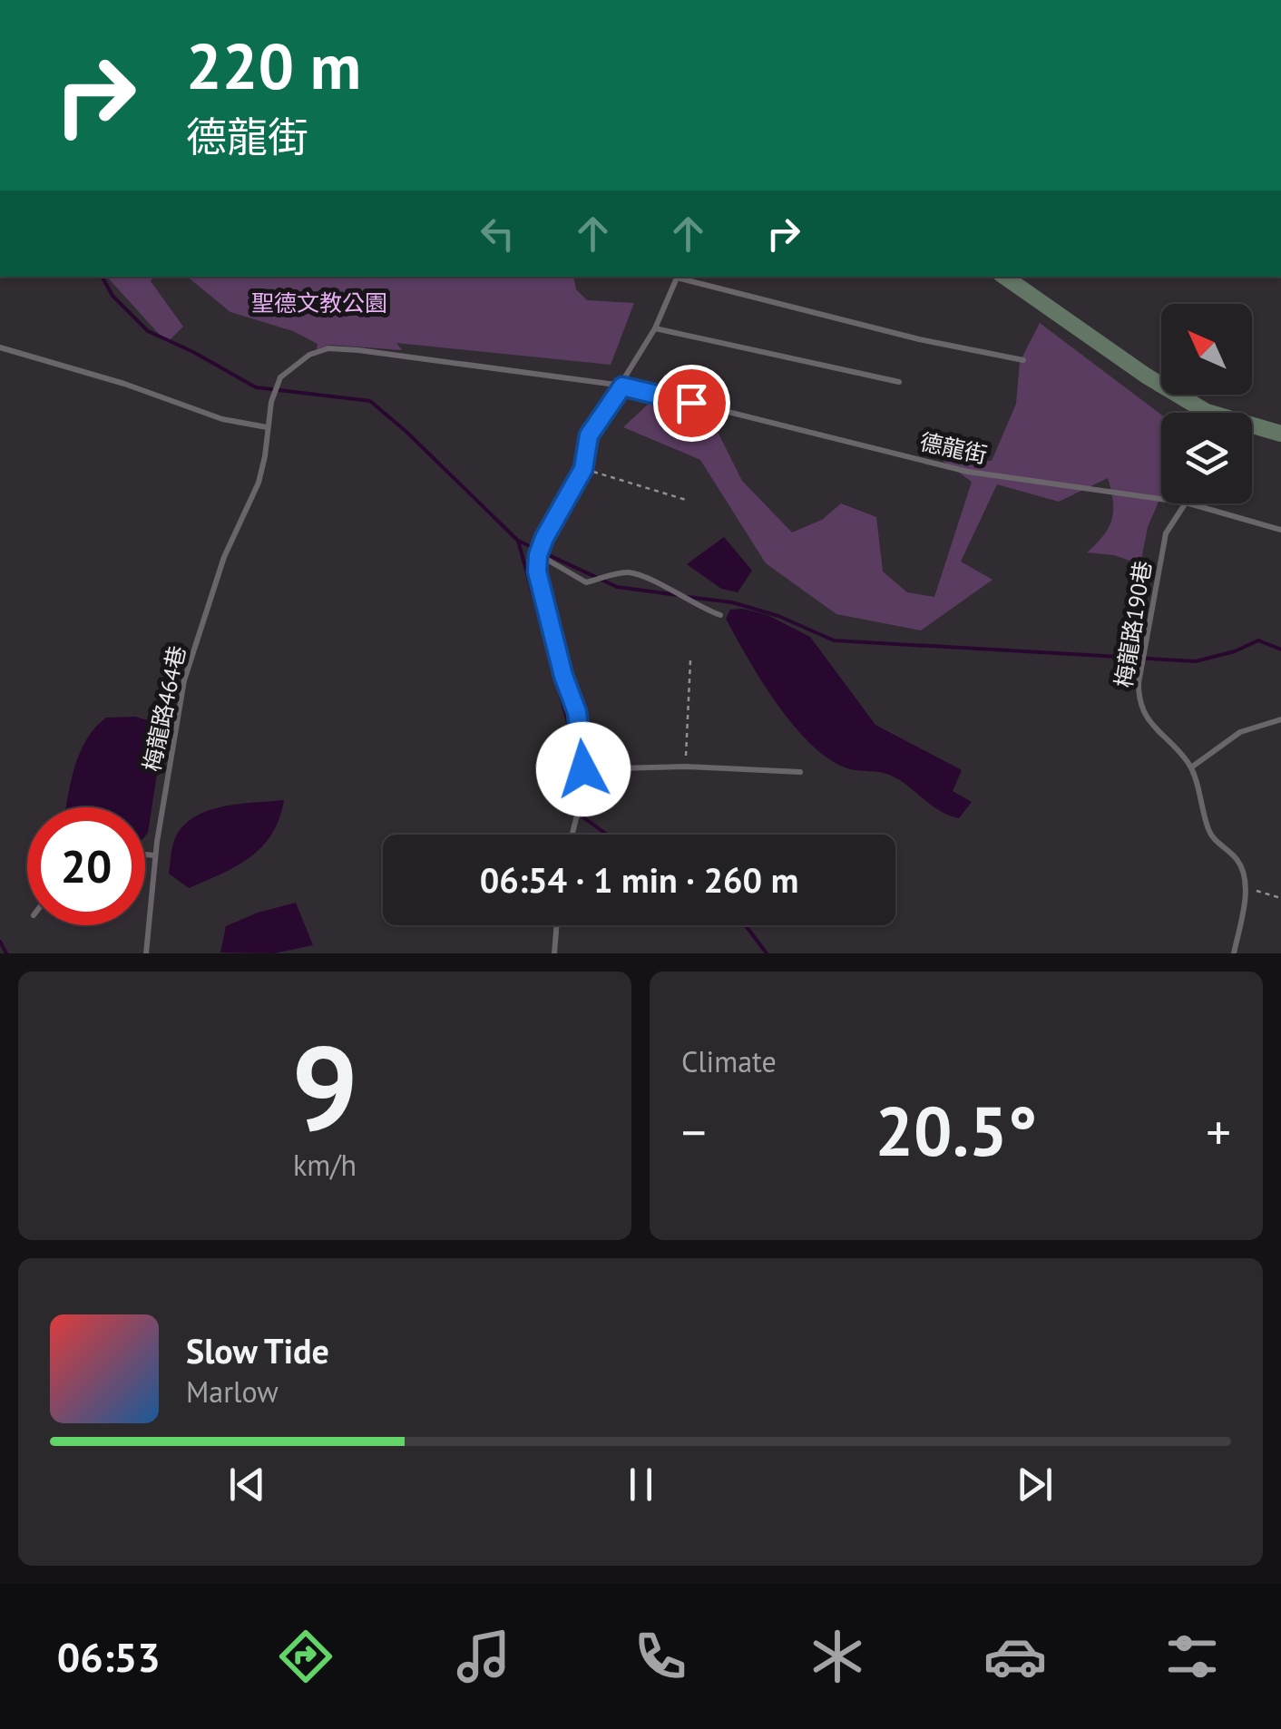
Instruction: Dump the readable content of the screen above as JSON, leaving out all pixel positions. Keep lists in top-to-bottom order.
{
  "streets": {
    "lane": ["德龍街", "梅龍路190巷", "梅龍路464巷"]
  },
  "crossings": [
    ["德龍街", "梅龍路464巷"]
  ],
  "parks": ["聖德文教公園"],
  "north": "top left",
  "page": {
    "turn": ["220 m", "德龍街"],
    "limit": "20",
    "trip": "06:54 · 1 min · 260 m",
    "tile": [
      ["9", "km/h"],
      "Climate"
    ],
    "heat": ["−", "20.5°", "+"],
    "song": ["Slow Tide", "Marlow"],
    "tabs": "06:53"
  }
}
